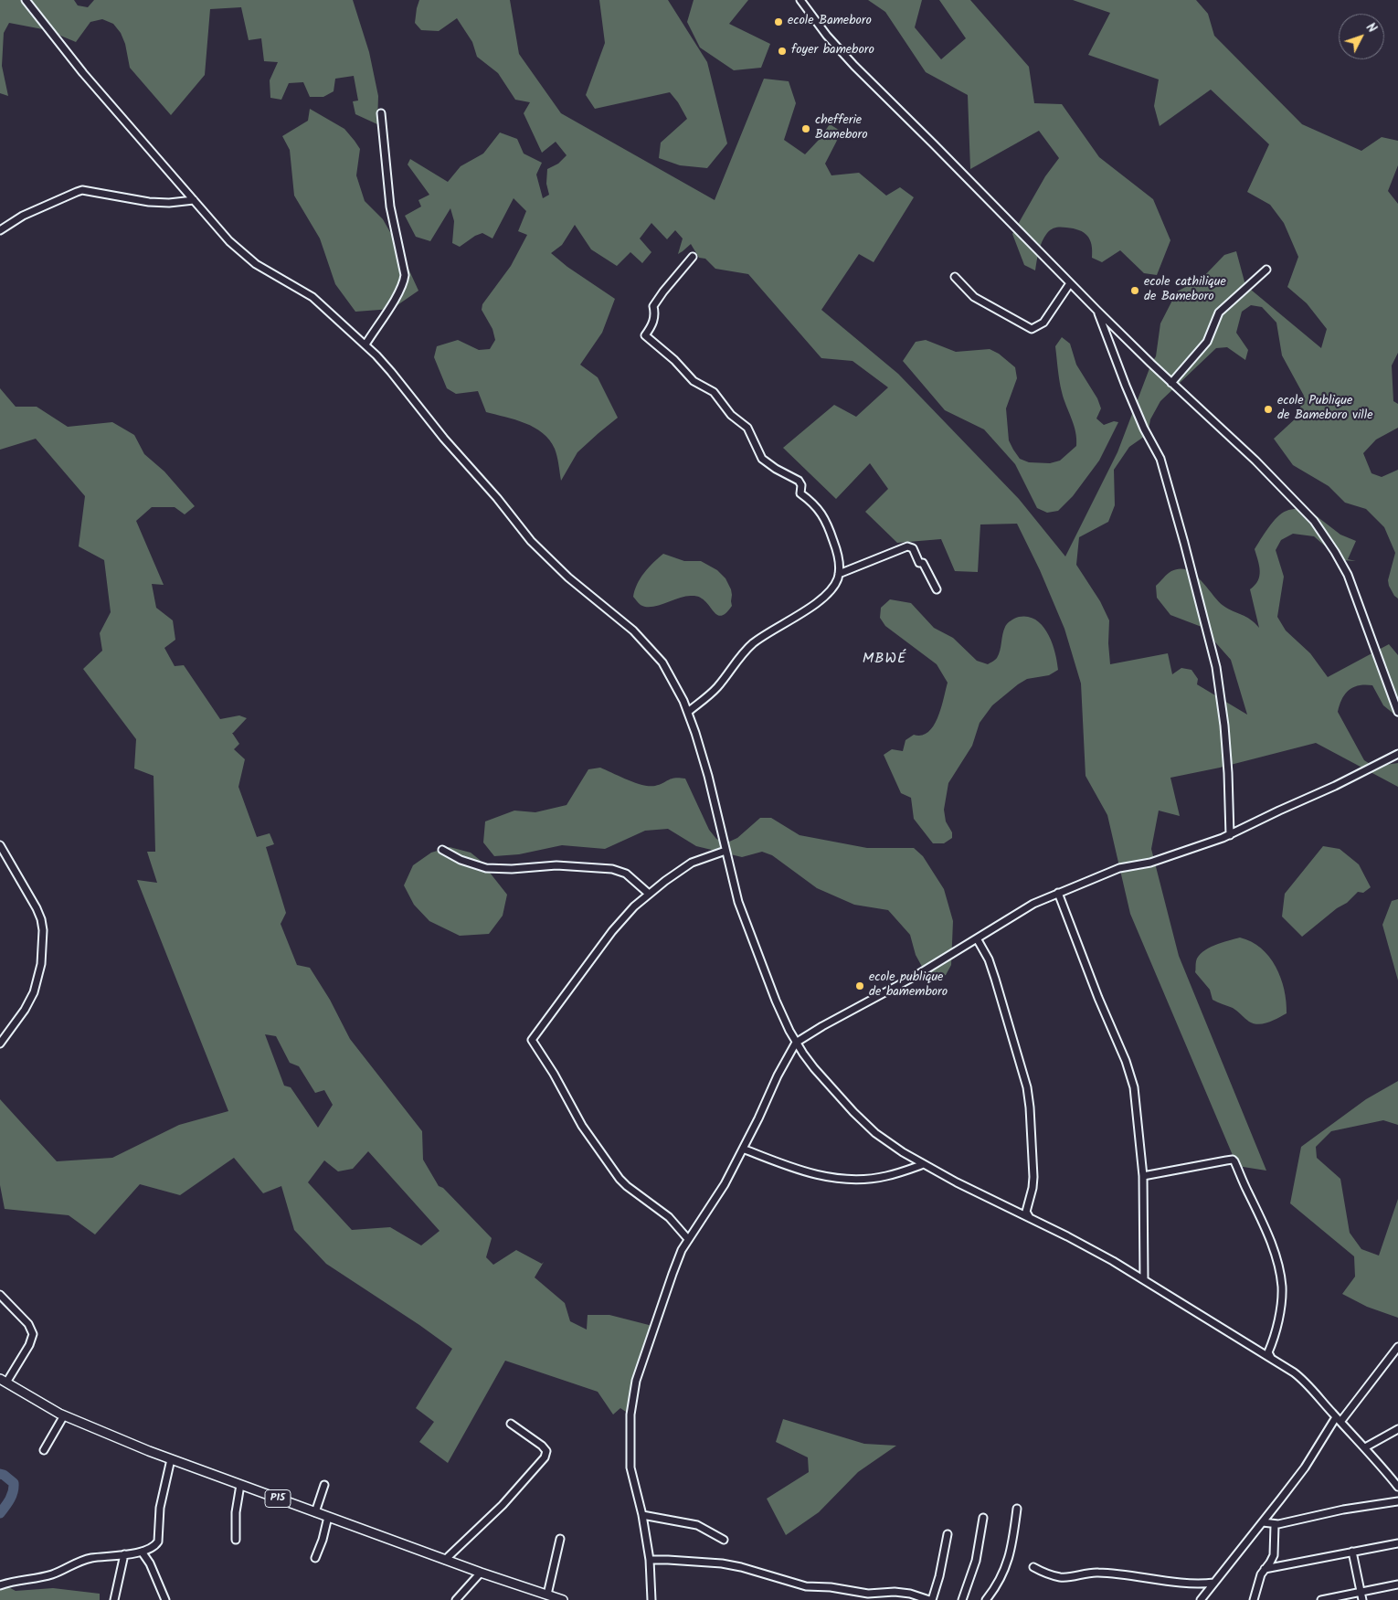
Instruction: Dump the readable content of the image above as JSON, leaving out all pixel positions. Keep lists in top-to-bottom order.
{
  "streets": {
    "main road": ["P15"]
  },
  "districts": ["MBWÉ"],
  "places": [
    "ecole Bameboro",
    "foyer bameboro",
    "chefferie Bameboro",
    "ecole cathilique de Bameboro",
    "ecole Publique de Bameboro ville",
    "ecole publique de bamemboro"
  ],
  "north": "top right"
}
